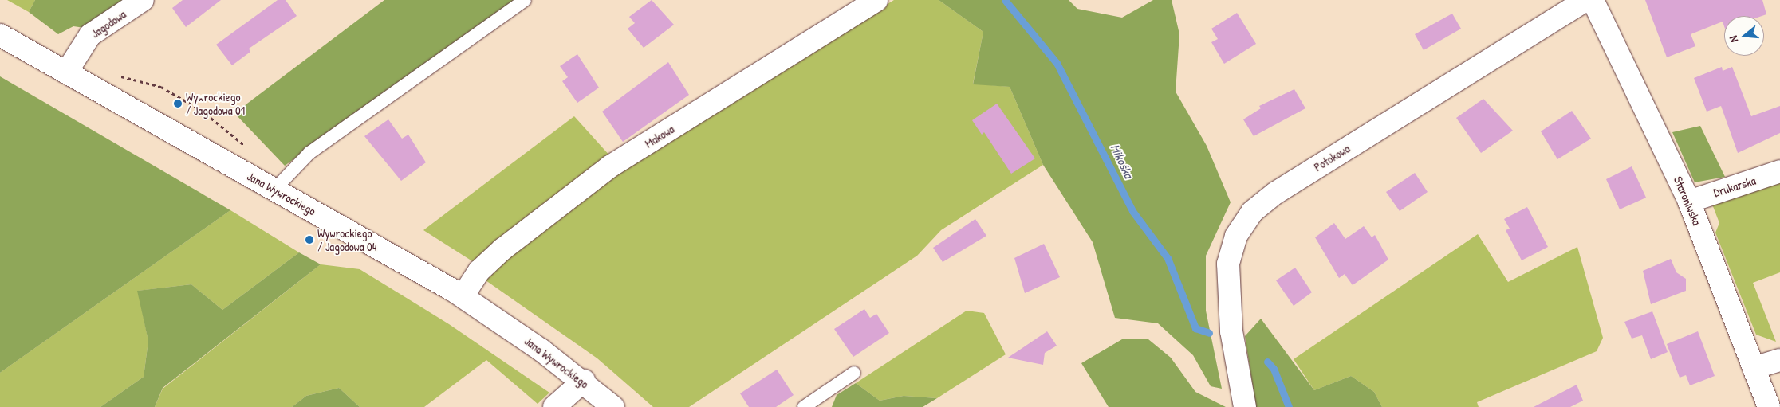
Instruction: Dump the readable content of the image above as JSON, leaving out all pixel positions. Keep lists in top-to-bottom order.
{
  "streets": {
    "street": [
      "Jagodowa",
      "Makowa",
      "Potokowa",
      "Drukarska",
      "Jana Wywrockiego",
      "Staroniwska"
    ]
  },
  "crossings": [
    ["Jagodowa", "Jana Wywrockiego"],
    ["Makowa", "Jana Wywrockiego"],
    ["Drukarska", "Staroniwska"]
  ],
  "water": ["Mikośka"],
  "places": ["Wywrockiego / Jagodowa 01", "Wywrockiego / Jagodowa 04"],
  "north": "left"
}
